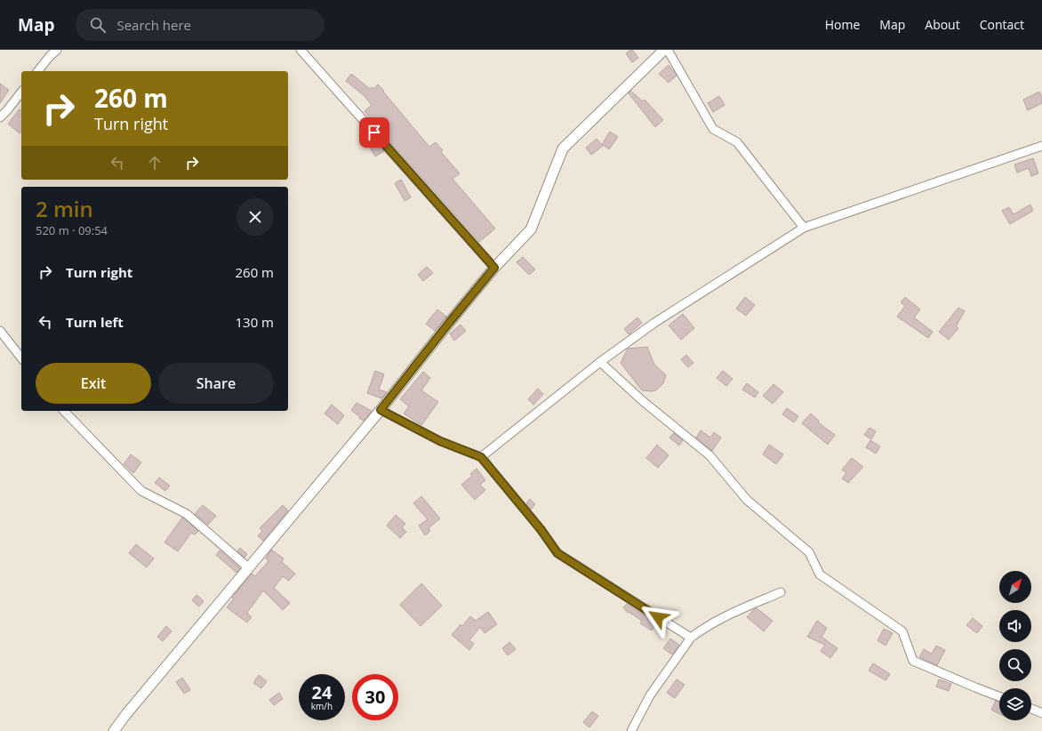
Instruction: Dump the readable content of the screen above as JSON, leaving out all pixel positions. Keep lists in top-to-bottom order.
{
  "north": "top right",
  "page": {
    "header": "Map",
    "search": "Search here",
    "nav": [
      "Home",
      "Map",
      "About",
      "Contact"
    ],
    "turn": ["260 m", "Turn right"],
    "heading": ["2 min", "520 m · 09:54"],
    "list": [
      {
        "name": "Turn right",
        "value": "260 m"
      },
      {
        "name": "Turn left",
        "value": "130 m"
      }
    ],
    "buttons": ["Exit", "Share"],
    "speed": "24 km/h",
    "limit": "30"
  }
}
